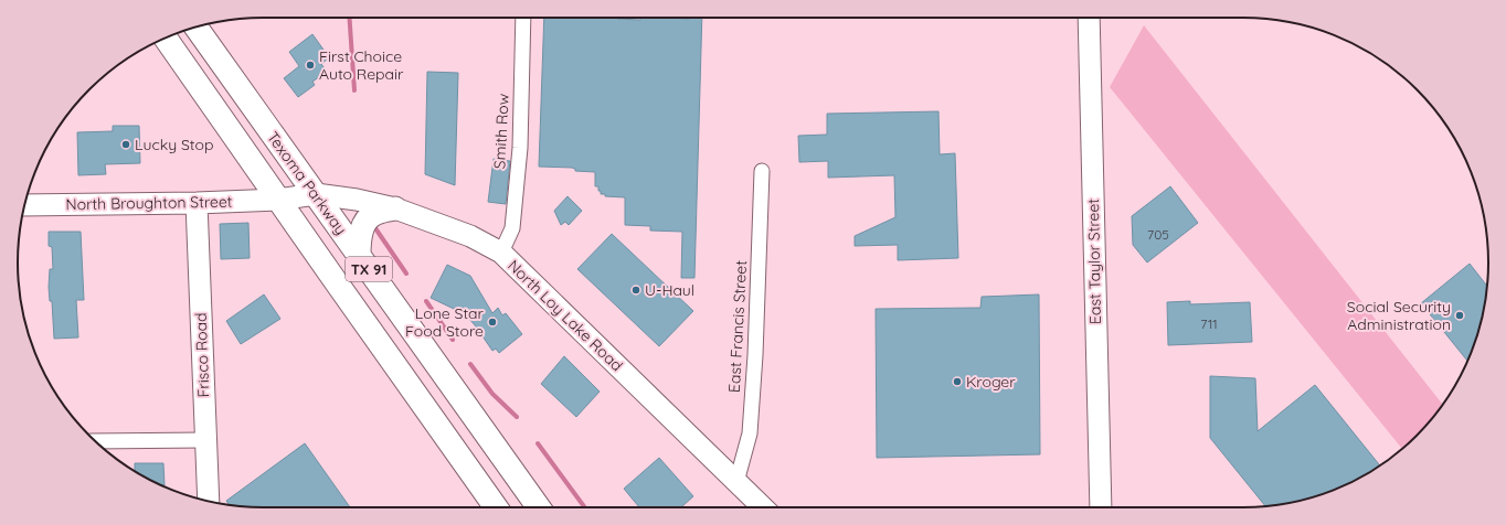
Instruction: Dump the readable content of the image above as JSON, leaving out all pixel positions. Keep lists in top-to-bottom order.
{
  "streets": {
    "main road": ["Texoma Parkway", "TX 91"],
    "street": [
      "Smith Row",
      "North Broughton Street",
      "East Taylor Street",
      "North Loy Lake Road",
      "East Francis Street",
      "Frisco Road"
    ]
  },
  "crossings": [
    ["Smith Row", "North Loy Lake Road"],
    ["Texoma Parkway", "North Broughton Street"],
    ["Texoma Parkway", "North Loy Lake Road"],
    ["North Broughton Street", "North Loy Lake Road"],
    ["North Broughton Street", "Frisco Road"],
    ["North Loy Lake Road", "East Francis Street"]
  ],
  "places": [
    "First Choice Auto Repair",
    "Lucky Stop",
    "U-Haul",
    "Social Security Administration",
    "Lone Star Food Store",
    "Kroger"
  ],
  "house_numbers": ["705", "711"]
}
